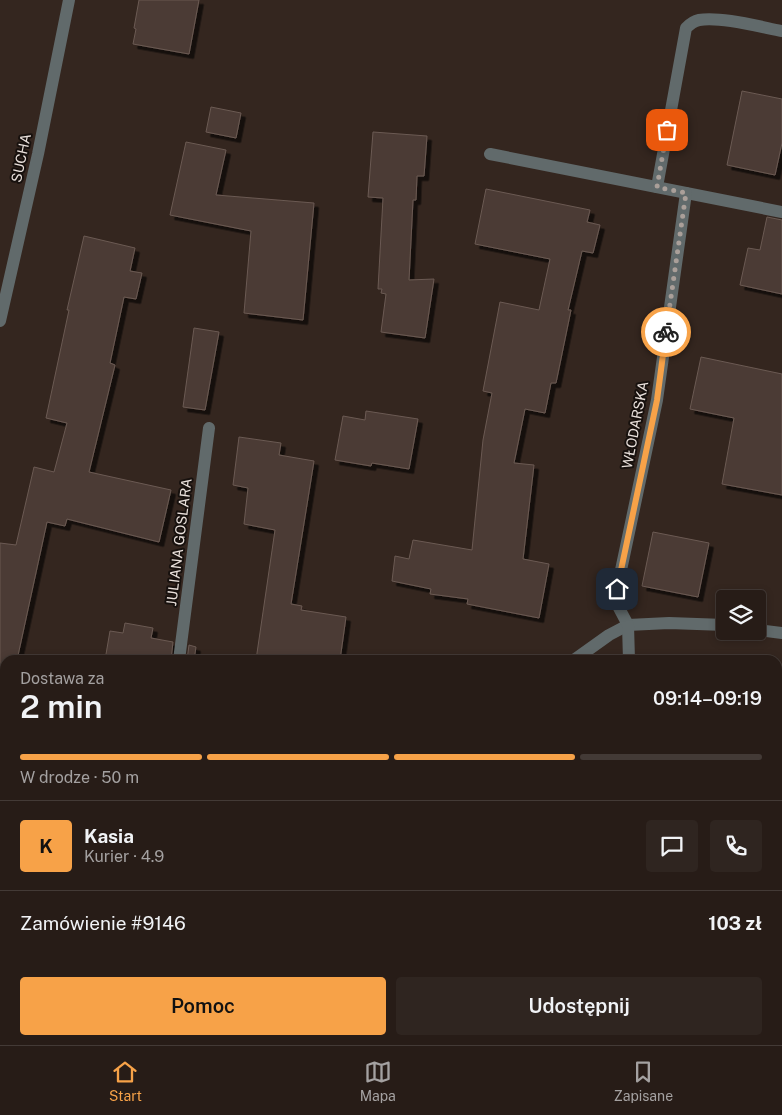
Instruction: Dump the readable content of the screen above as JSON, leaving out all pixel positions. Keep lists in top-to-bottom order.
{
  "streets": {
    "street": ["SUCHA", "WŁODARSKA", "JULIANA GOSLARA"]
  },
  "page": {
    "heading": ["2 min", "Dostawa za", "09:14–09:19"],
    "panel": [
      "Kasia",
      "Kurier · 4.9",
      "Zamówienie #9146",
      "103 zł"
    ],
    "bar": "W drodze · 50 m",
    "round": "K",
    "buttons": ["Pomoc", "Udostępnij"],
    "tabs": ["Start", "Mapa", "Zapisane"]
  }
}
